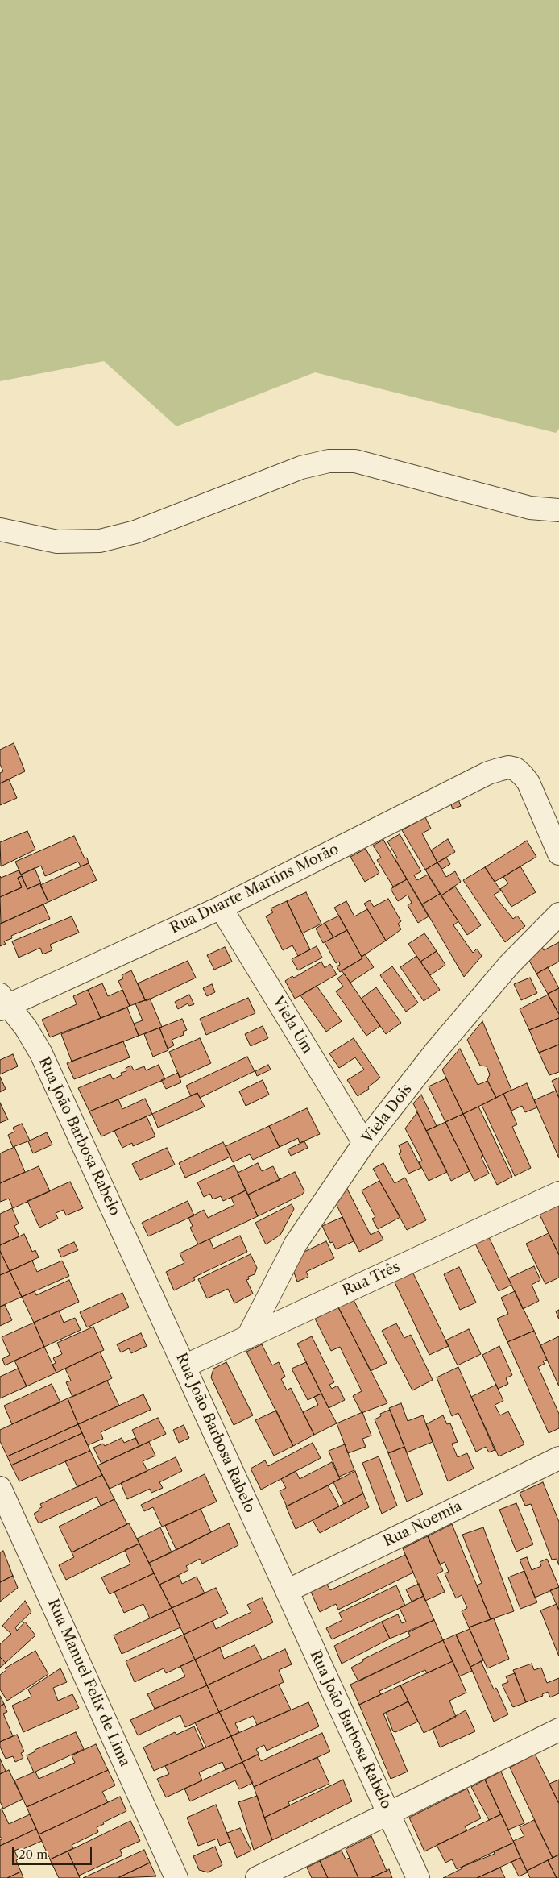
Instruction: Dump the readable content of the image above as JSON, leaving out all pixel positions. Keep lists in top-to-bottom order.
{
  "streets": {
    "street": [
      "Rua Duarte Martins Morão",
      "Viela Um",
      "Viela Dois",
      "Rua João Barbosa Rabelo",
      "Rua Três",
      "Rua Noemia",
      "Rua Manuel Felix de Lima"
    ]
  },
  "crossings": [
    ["Rua Duarte Martins Morão", "Viela Um"],
    ["Rua Duarte Martins Morão", "Rua João Barbosa Rabelo"],
    ["Viela Um", "Viela Dois"],
    ["Viela Dois", "Rua Três"],
    ["Rua João Barbosa Rabelo", "Rua Três"],
    ["Rua João Barbosa Rabelo", "Rua Noemia"]
  ],
  "scale_bar": "20 m"
}
